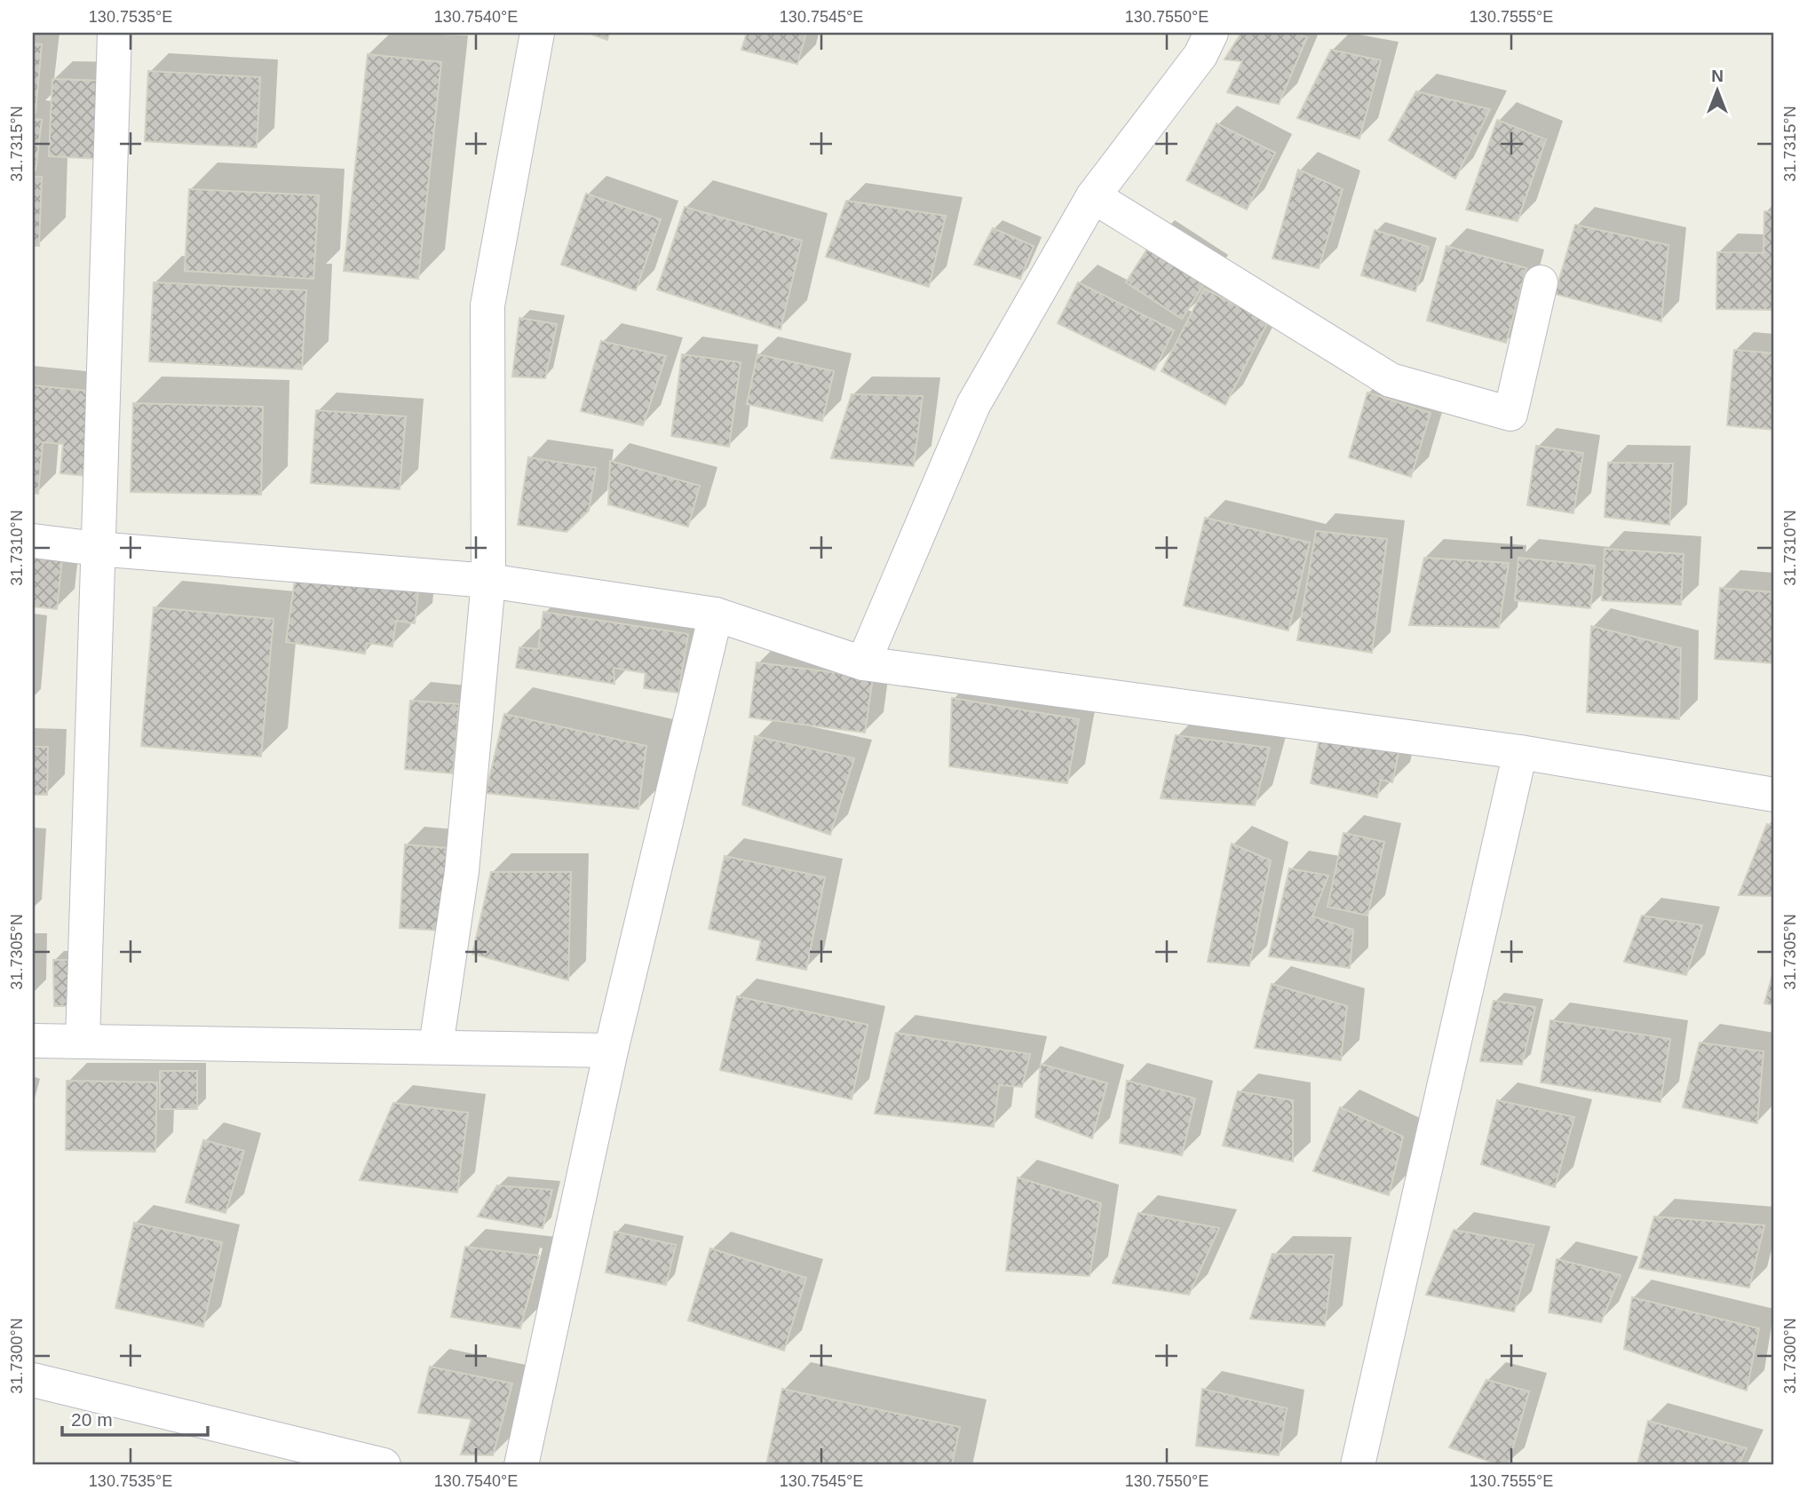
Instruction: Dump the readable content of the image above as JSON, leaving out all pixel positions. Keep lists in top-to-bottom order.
{
  "scale_bar": "20 m",
  "north": "top",
  "coordinates": [
    "130.7535°E",
    "130.7540°E",
    "130.7545°E",
    "130.7550°E",
    "130.7555°E",
    "31.7315°N",
    "31.7310°N",
    "31.7305°N",
    "31.7300°N"
  ]
}
